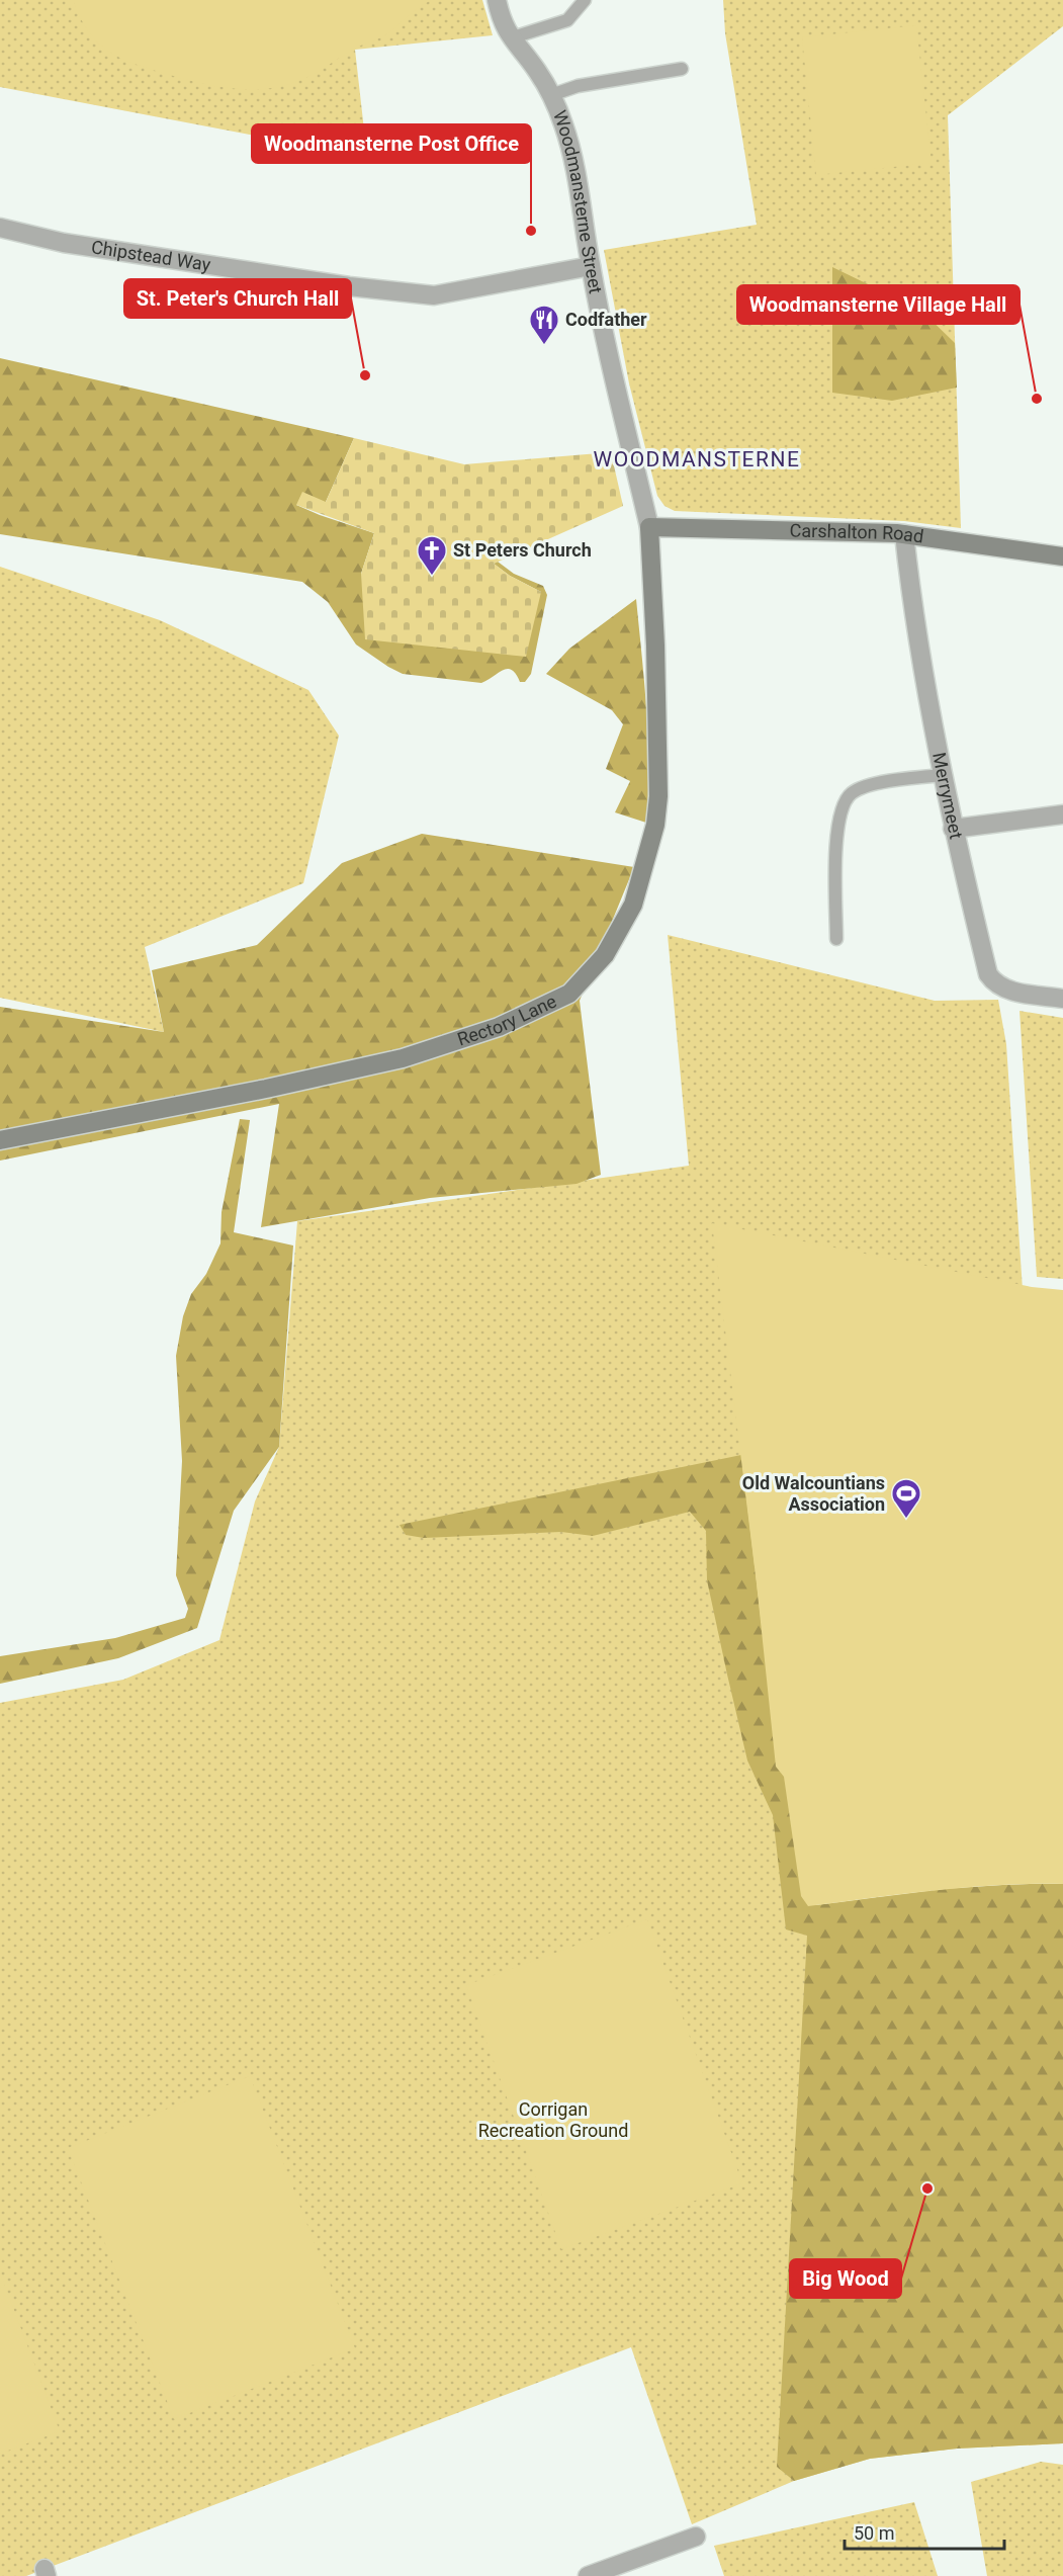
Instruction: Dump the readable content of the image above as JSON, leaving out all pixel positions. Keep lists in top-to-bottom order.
{
  "streets": {
    "main road": ["Carshalton Road", "Rectory Lane"],
    "street": ["Woodmansterne Street", "Chipstead Way", "Merrymeet"]
  },
  "crossings": [
    ["Woodmansterne Street", "Chipstead Way"],
    ["Woodmansterne Street", "Carshalton Road"],
    ["Woodmansterne Street", "Rectory Lane"],
    ["Carshalton Road", "Merrymeet"],
    ["Carshalton Road", "Rectory Lane"]
  ],
  "districts": ["WOODMANSTERNE"],
  "parks": ["Corrigan Recreation Ground"],
  "places": {
    "other": [
      "Woodmansterne Post Office",
      "St. Peter's Church Hall",
      "Woodmansterne Village Hall",
      "Big Wood"
    ],
    "restaurant": ["Codfather"],
    "church": ["St Peters Church"],
    "sports": ["Old Walcountians Association"]
  },
  "scale_bar": "50 m"
}
